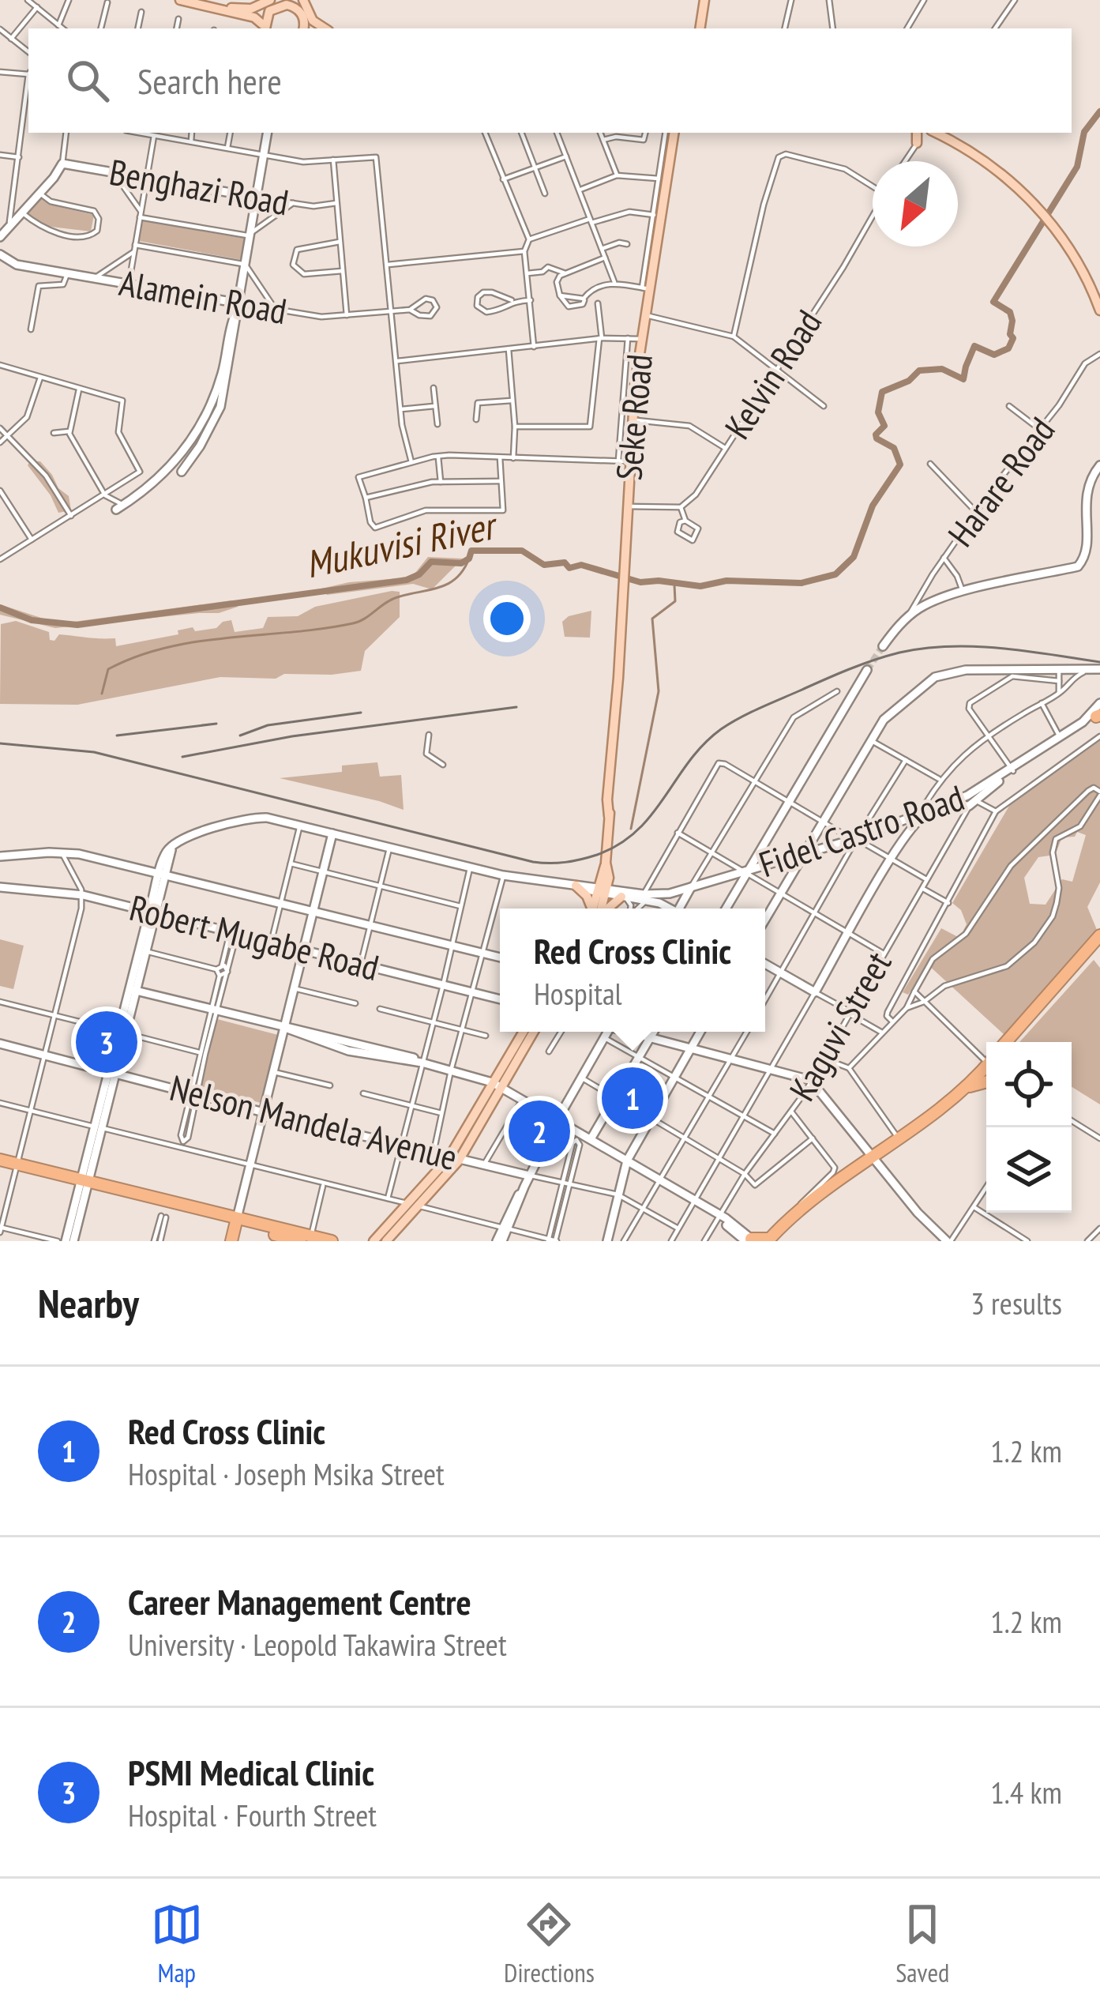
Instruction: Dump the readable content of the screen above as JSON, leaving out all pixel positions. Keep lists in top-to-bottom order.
{
  "streets": {
    "main road": ["Seke Road"],
    "street": [
      "Benghazi Road",
      "Alamein Road",
      "Kelvin Road",
      "Harare Road",
      "Fidel Castro Road",
      "Robert Mugabe Road",
      "Kaguvi Street",
      "Nelson Mandela Avenue"
    ]
  },
  "crossings": [
    ["Seke Road", "Fidel Castro Road"],
    ["Fidel Castro Road", "Kaguvi Street"]
  ],
  "water": ["Mukuvisi River"],
  "north": "bottom left",
  "page": {
    "search": "Search here",
    "popup": ["Red Cross Clinic", "Hospital"],
    "pins": ["3", "1", "2"],
    "heading": ["Nearby", "3 results"],
    "list": [
      {
        "mark": "1",
        "name": "Red Cross Clinic",
        "note": "Hospital · Joseph Msika Street",
        "value": "1.2 km"
      },
      {
        "mark": "2",
        "name": "Career Management Centre",
        "note": "University · Leopold Takawira Street",
        "value": "1.2 km"
      },
      {
        "mark": "3",
        "name": "PSMI Medical Clinic",
        "note": "Hospital · Fourth Street",
        "value": "1.4 km"
      }
    ],
    "nav": ["Map", "Directions", "Saved"]
  }
}
